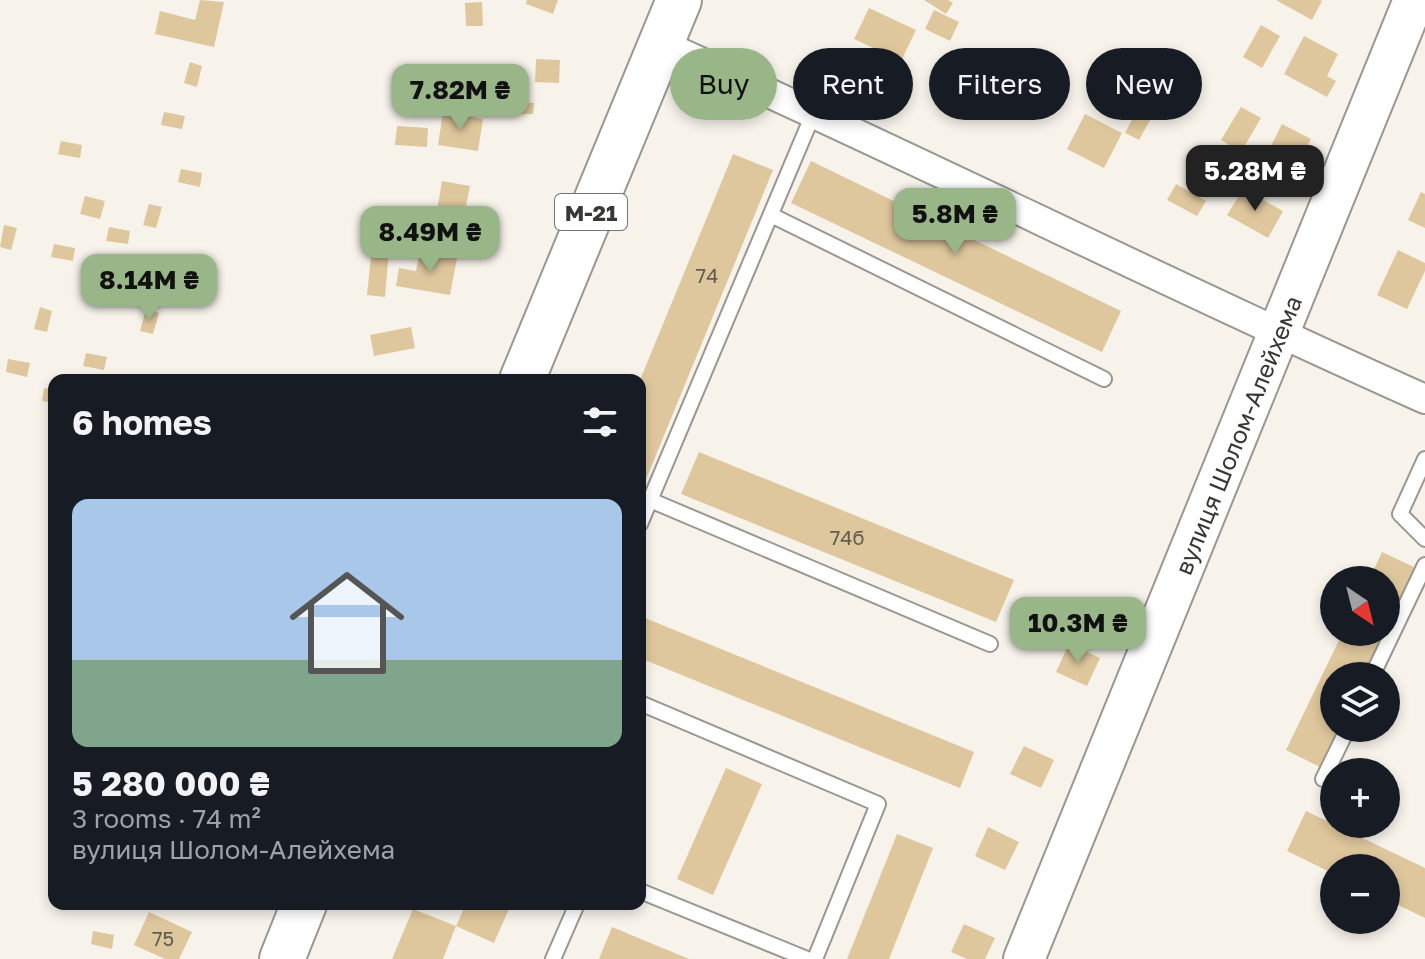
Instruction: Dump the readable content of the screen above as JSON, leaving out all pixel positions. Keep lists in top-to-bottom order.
{
  "streets": {
    "highway": ["М-21"],
    "street": ["вулиця Шолом-Алейхема"]
  },
  "house_numbers": ["74", "74б", "75"],
  "north": "bottom right",
  "page": {
    "chip": [
      "Buy",
      "Rent",
      "Filters",
      "New"
    ],
    "price": [
      "7.82M ₴",
      "5.28M ₴",
      "5.8M ₴",
      "8.49M ₴",
      "8.14M ₴",
      "10.3M ₴"
    ],
    "heading": "6 homes",
    "list": [
      {
        "name": "5 280 000 ₴",
        "note": "3 rooms · 74 m² · вулиця Шолом-Алейхема"
      }
    ],
    "map_buttons": ["+", "−"]
  }
}
